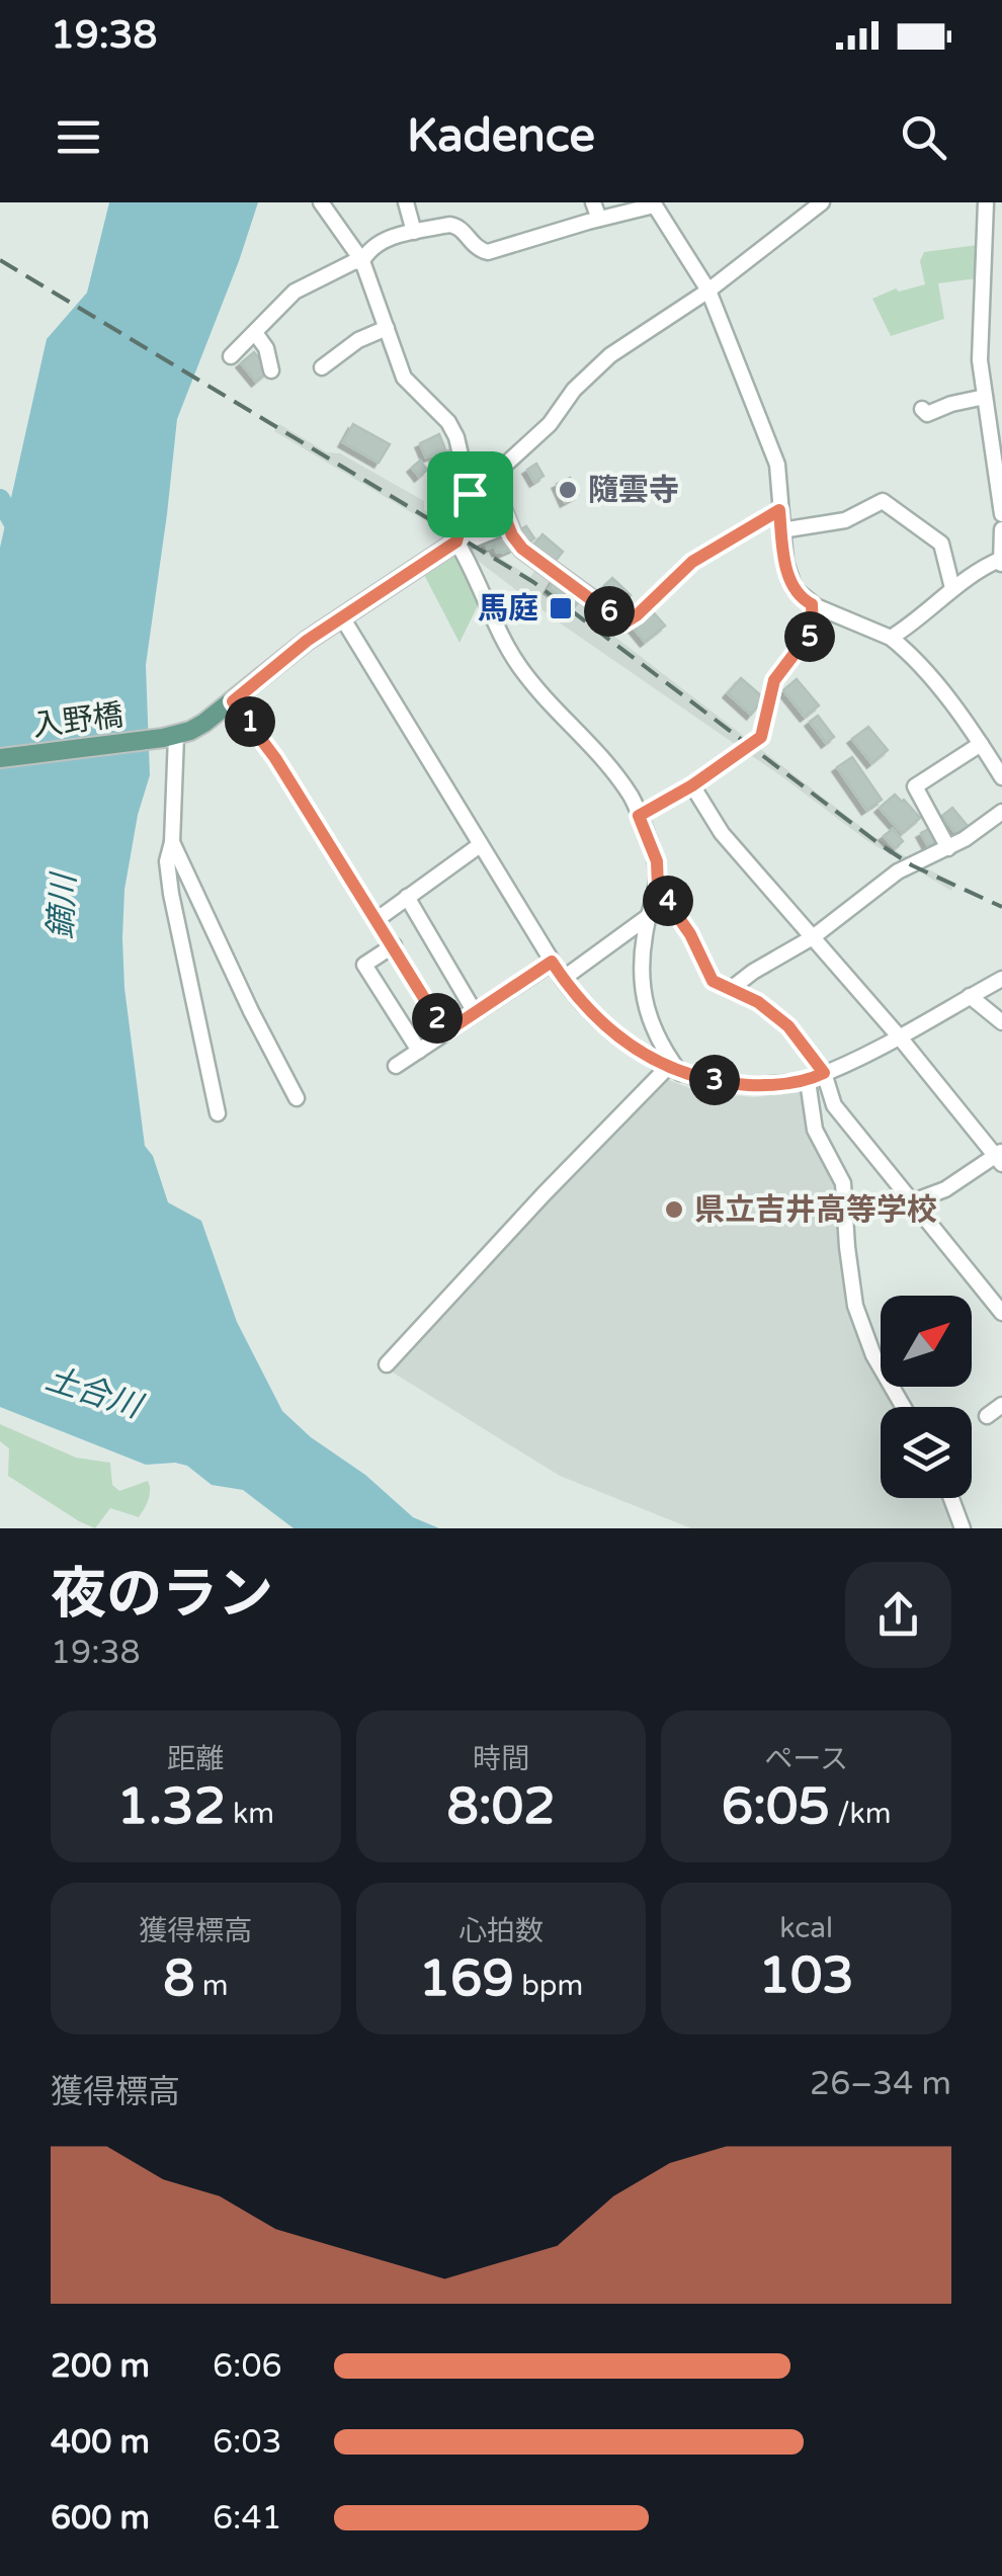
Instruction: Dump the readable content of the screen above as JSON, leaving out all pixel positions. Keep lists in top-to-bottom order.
{
  "streets": {
    "main road": ["入野橋"]
  },
  "water": ["鏑川", "土合川"],
  "places": {
    "other": ["隨雲寺", "県立吉井高等学校"],
    "transit": ["馬庭"]
  },
  "north": "top right",
  "page": {
    "status": "19:38",
    "header": "Kadence",
    "pins": [
      "6",
      "5",
      "1",
      "4",
      "2",
      "3"
    ],
    "heading": ["夜のラン", "19:38"],
    "stats": [
      ["距離", "1.32 km"],
      ["時間", "8:02"],
      ["ペース", "6:05 /km"],
      ["獲得標高", "8 m"],
      ["心拍数", "169 bpm"],
      ["kcal", "103"]
    ],
    "chart": ["獲得標高", "26–34 m"],
    "list": [
      {
        "name": "200 m",
        "note": "6:06"
      },
      {
        "name": "400 m",
        "note": "6:03"
      },
      {
        "name": "600 m",
        "note": "6:41"
      }
    ]
  }
}
